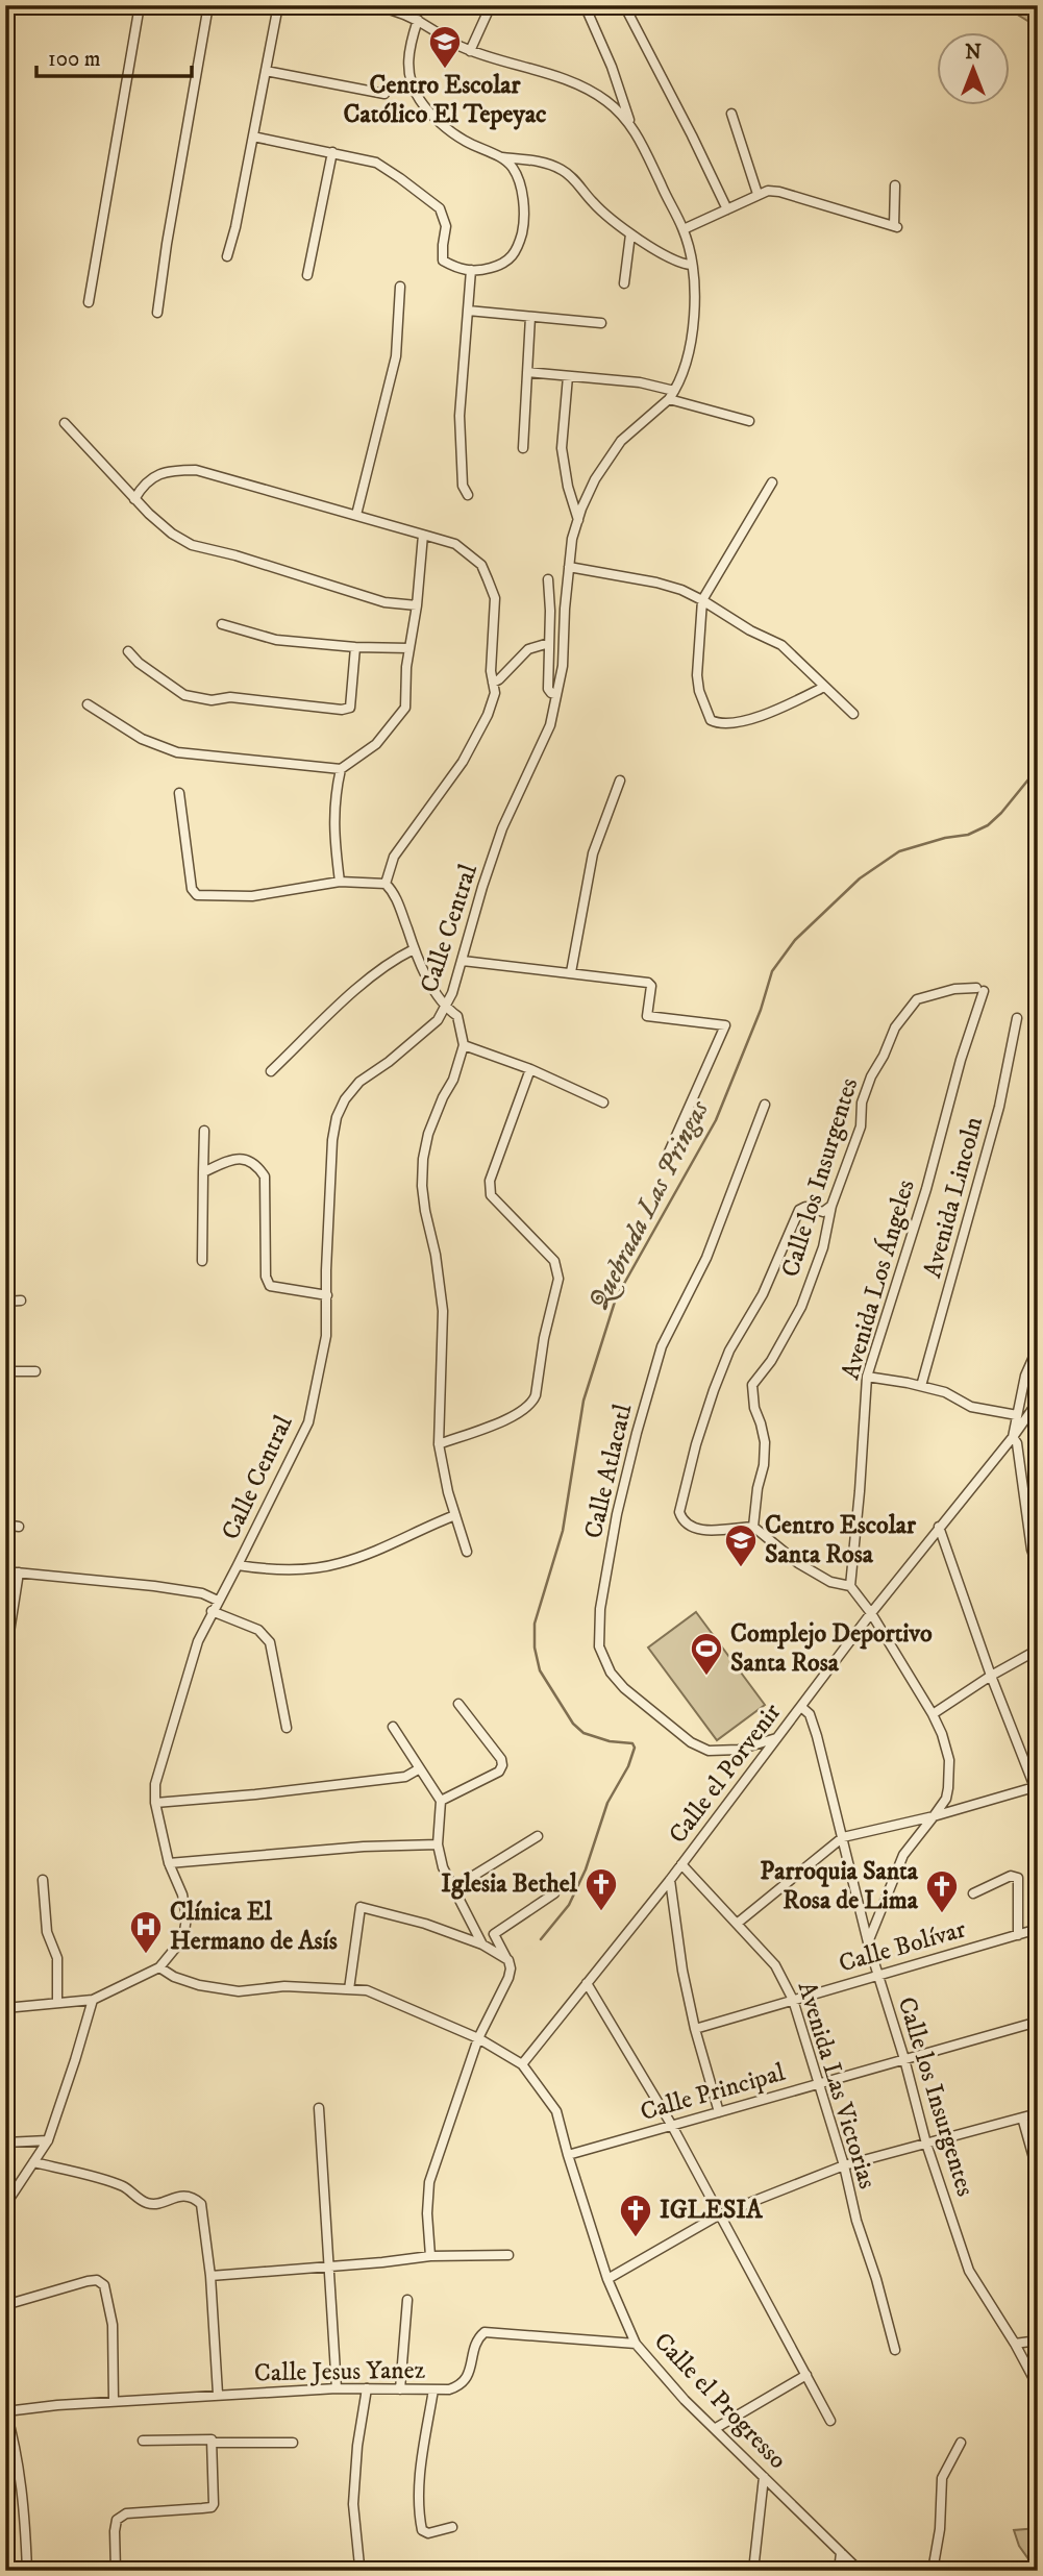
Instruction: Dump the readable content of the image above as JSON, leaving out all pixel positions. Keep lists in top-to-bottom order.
{
  "streets": {
    "street": [
      "Calle Central",
      "Calle los Insurgentes",
      "Avenida Lincoln",
      "Avenida Los Ángeles",
      "Calle Atlacatl",
      "Calle el Porvenir",
      "Calle Bolívar",
      "Avenida Las Victorias",
      "Calle Principal",
      "Calle Jesus Yanez",
      "Calle el Progresso"
    ]
  },
  "crossings": [
    ["Calle Central", "Calle el Progresso"],
    ["Calle los Insurgentes", "Avenida Los Ángeles"],
    ["Calle los Insurgentes", "Calle el Porvenir"],
    ["Calle los Insurgentes", "Calle Bolívar"],
    ["Calle los Insurgentes", "Calle Principal"],
    ["Calle Atlacatl", "Calle el Porvenir"],
    ["Calle el Porvenir", "Avenida Las Victorias"],
    ["Calle el Porvenir", "Calle el Progresso"],
    ["Calle Bolívar", "Avenida Las Victorias"],
    ["Avenida Las Victorias", "Calle Principal"],
    ["Calle Principal", "Calle el Progresso"],
    ["Calle Jesus Yanez", "Calle el Progresso"]
  ],
  "water": ["Quebrada Las Pringas"],
  "places": {
    "school or university": ["Centro Escolar Católico El Tepeyac", "Centro Escolar Santa Rosa"],
    "sports": ["Complejo Deportivo Santa Rosa"],
    "church": ["Iglesia Bethel", "Parroquia Santa Rosa de Lima", "IGLESIA"],
    "hospital": ["Clínica El Hermano de Asís"]
  },
  "scale_bar": "100 m",
  "north": "top"
}
